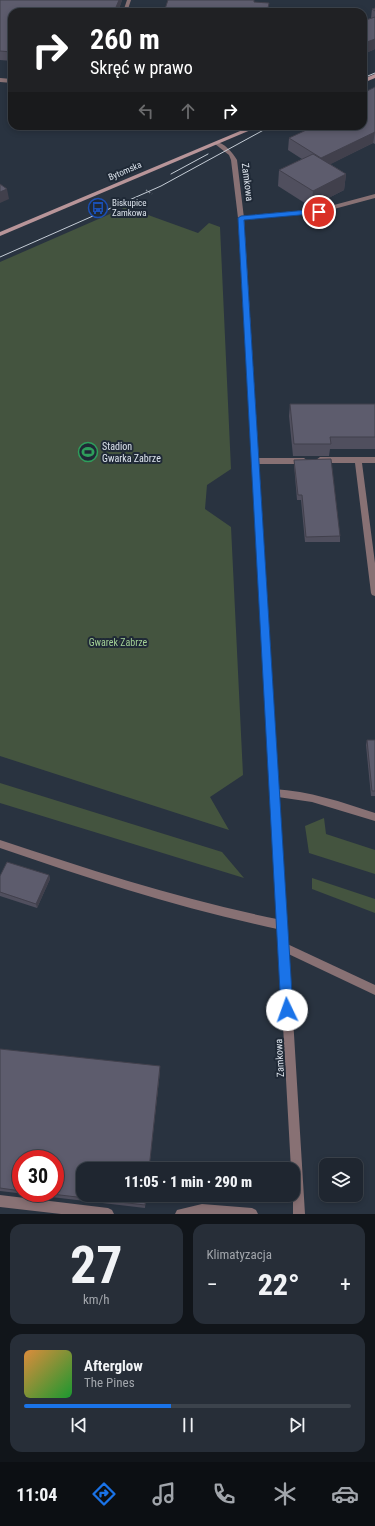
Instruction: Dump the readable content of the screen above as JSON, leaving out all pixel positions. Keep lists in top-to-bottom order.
{
  "streets": {
    "street": ["Bytomska", "Zamkowa"]
  },
  "crossings": [
    ["Bytomska", "Zamkowa"]
  ],
  "parks": ["Gwarek Zabrze"],
  "places": {
    "bus stop": ["Biskupice Zamkowa"],
    "sports": ["Stadion Gwarka Zabrze"]
  },
  "page": {
    "turn": ["260 m", "Skręć w prawo"],
    "limit": "30",
    "trip": "11:05 · 1 min · 290 m",
    "tile": [
      ["27", "km/h"],
      "Klimatyzacja"
    ],
    "heat": ["−", "22°", "+"],
    "song": ["Afterglow", "The Pines"],
    "tabs": "11:04"
  }
}
